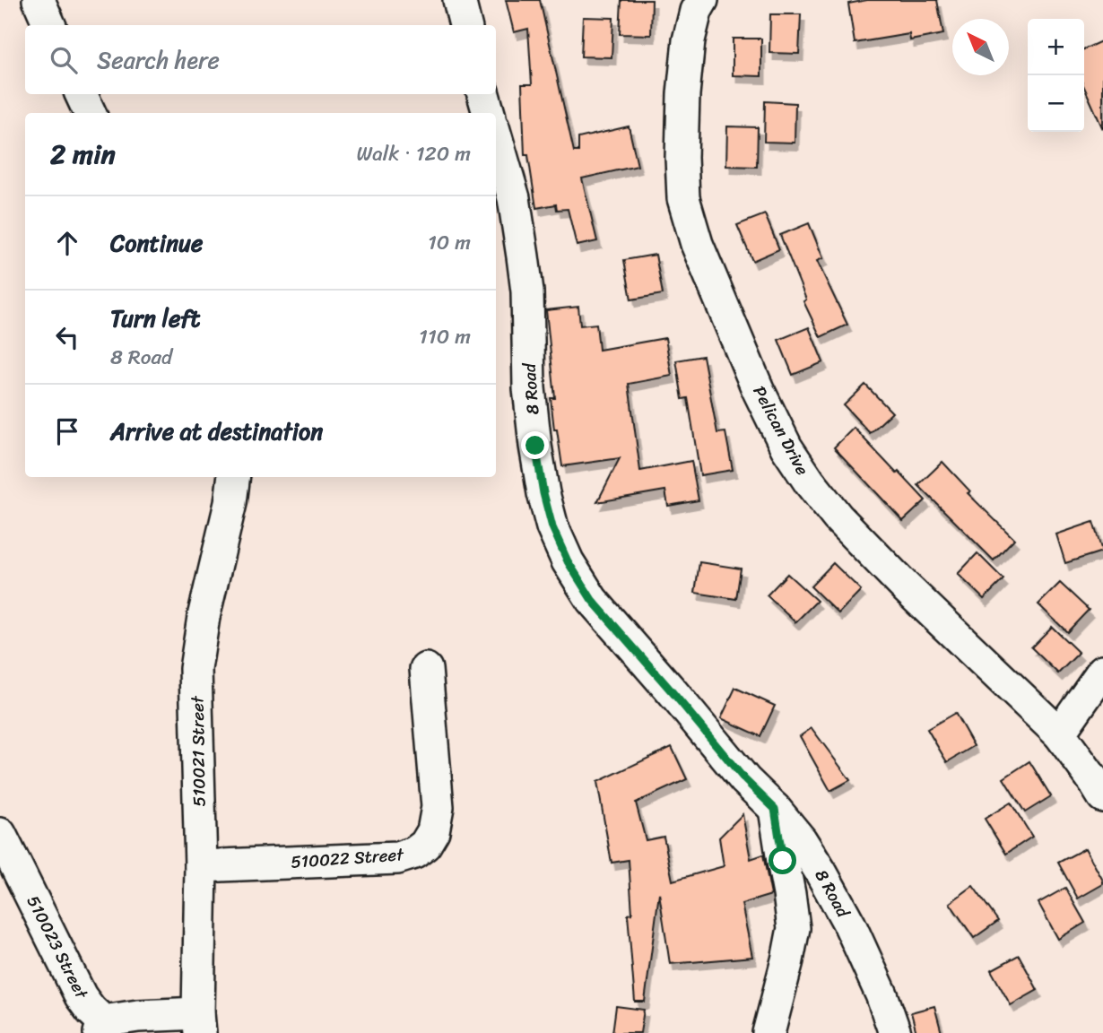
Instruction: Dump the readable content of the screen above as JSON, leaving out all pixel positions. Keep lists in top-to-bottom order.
{
  "streets": {
    "street": [
      "8 Road",
      "Pelican Drive",
      "510021 Street",
      "510022 Street",
      "510023 Street"
    ]
  },
  "crossings": [
    ["510021 Street", "510022 Street"]
  ],
  "north": "top left",
  "page": {
    "map_buttons": ["+", "−"],
    "search": "Search here",
    "heading": ["2 min", "Walk · 120 m"],
    "list": [
      ["Continue", "10 m"],
      ["Turn left", "8 Road", "110 m"],
      "Arrive at destination"
    ]
  }
}
